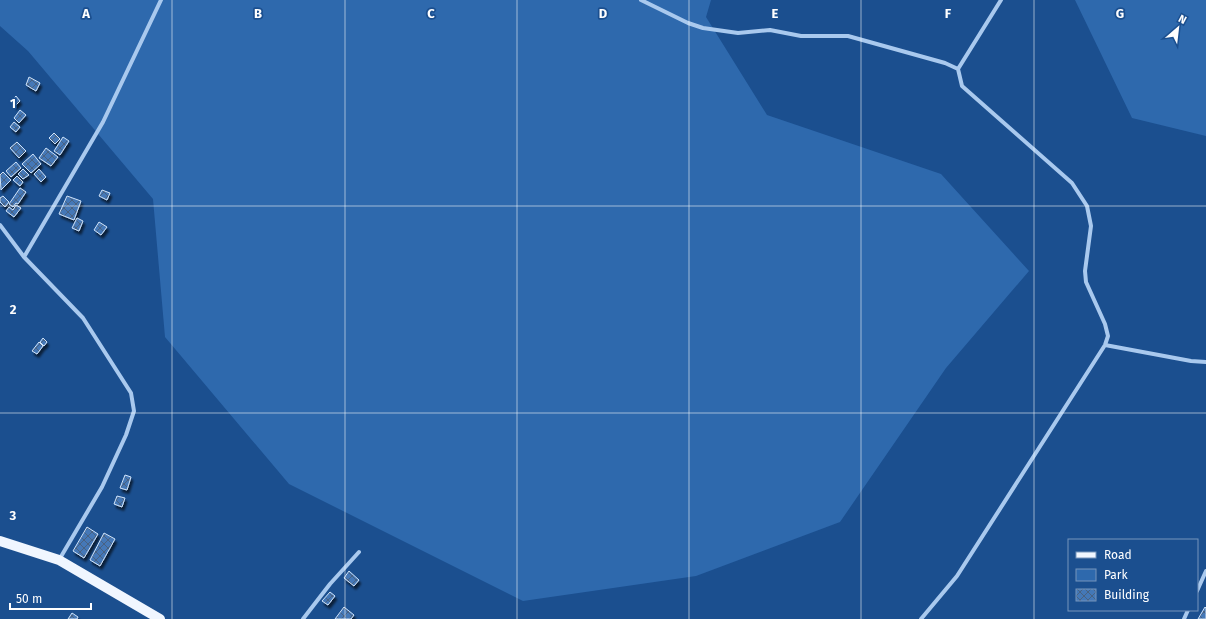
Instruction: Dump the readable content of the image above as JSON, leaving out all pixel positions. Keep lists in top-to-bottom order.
{
  "legend": ["Road", "Park", "Building"],
  "scale_bar": "50 m",
  "north": "top right",
  "grid": {
    "columns": [
      "A",
      "B",
      "C",
      "D",
      "E",
      "F",
      "G"
    ],
    "rows": ["1", "2", "3"]
  }
}
